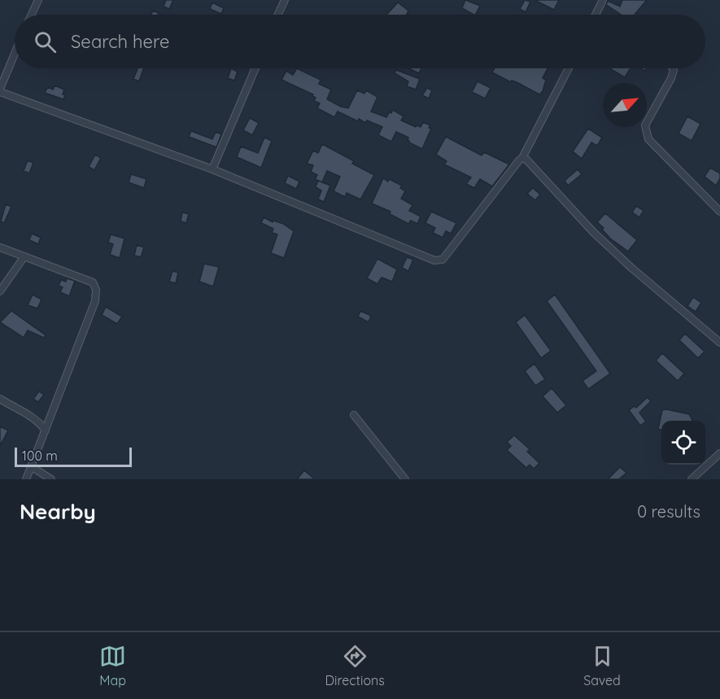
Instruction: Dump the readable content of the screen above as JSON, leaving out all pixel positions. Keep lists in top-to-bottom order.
{
  "scale_bar": "100 m",
  "north": "top right",
  "page": {
    "search": "Search here",
    "scale": "100 m",
    "heading": ["Nearby", "0 results"],
    "nav": ["Map", "Directions", "Saved"]
  }
}
